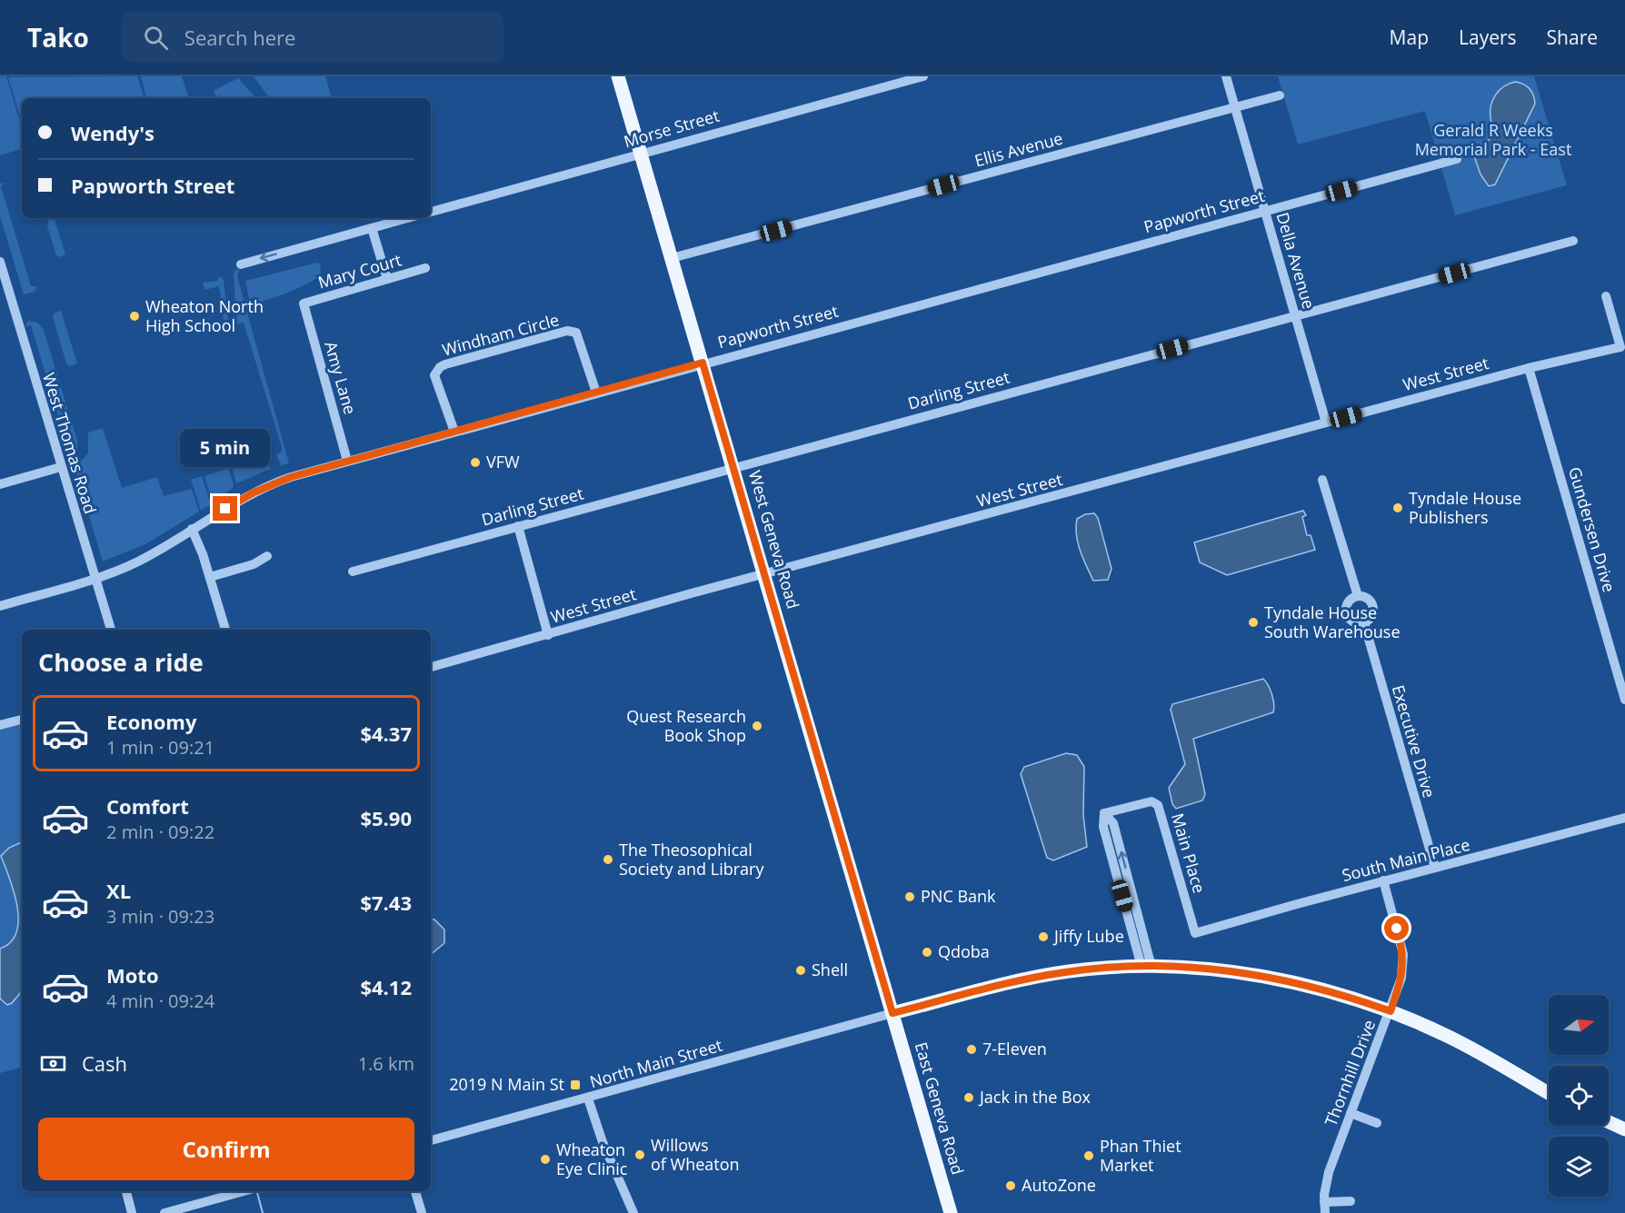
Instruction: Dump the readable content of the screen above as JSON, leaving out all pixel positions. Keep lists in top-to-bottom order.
{
  "streets": {
    "main road": ["West Geneva Road", "East Geneva Road"],
    "street": [
      "Morse Street",
      "Ellis Avenue",
      "Papworth Street",
      "Della Avenue",
      "Mary Court",
      "Windham Circle",
      "West Street",
      "Amy Lane",
      "Darling Street",
      "West Thomas Road",
      "Gundersen Drive",
      "Executive Drive",
      "Main Place",
      "South Main Place",
      "North Main Street",
      "Thornhill Drive"
    ]
  },
  "crossings": [
    ["Morse Street", "West Geneva Road"],
    ["Ellis Avenue", "Della Avenue"],
    ["Ellis Avenue", "West Geneva Road"],
    ["Papworth Street", "Della Avenue"],
    ["Papworth Street", "Windham Circle"],
    ["Papworth Street", "Amy Lane"],
    ["Papworth Street", "West Thomas Road"],
    ["Papworth Street", "West Geneva Road"],
    ["Della Avenue", "West Street"],
    ["Della Avenue", "Darling Street"],
    ["Mary Court", "Amy Lane"],
    ["West Street", "Gundersen Drive"],
    ["West Street", "West Geneva Road"],
    ["Darling Street", "West Geneva Road"],
    ["West Geneva Road", "North Main Street"],
    ["West Geneva Road", "East Geneva Road"],
    ["Executive Drive", "South Main Place"],
    ["Main Place", "South Main Place"],
    ["South Main Place", "Thornhill Drive"],
    ["North Main Street", "East Geneva Road"]
  ],
  "parks": ["Gerald R Weeks Memorial Park - East"],
  "places": {
    "other": [
      "Wheaton North High School",
      "VFW",
      "Tyndale House Publishers",
      "Tyndale House South Warehouse",
      "Quest Research Book Shop",
      "The Theosophical Society and Library",
      "PNC Bank",
      "Jiffy Lube",
      "Qdoba",
      "Shell",
      "7-Eleven",
      "Jack in the Box",
      "Willows of Wheaton",
      "Phan Thiet Market",
      "Wheaton Eye Clinic",
      "AutoZone"
    ],
    "transit": ["2019 N Main St"]
  },
  "north": "right",
  "page": {
    "header": "Tako",
    "search": "Search here",
    "nav": ["Map", "Layers", "Share"],
    "banner": ["Wendy's", "Papworth Street"],
    "bubble": "5 min",
    "heading": "Choose a ride",
    "list": [
      {
        "name": "Economy",
        "note": "1 min · 09:21",
        "value": "$4.37"
      },
      {
        "name": "Comfort",
        "note": "2 min · 09:22",
        "value": "$5.90"
      },
      {
        "name": "XL",
        "note": "3 min · 09:23",
        "value": "$7.43"
      },
      {
        "name": "Moto",
        "note": "4 min · 09:24",
        "value": "$4.12"
      }
    ],
    "pay": ["Cash", "1.6 km"],
    "buttons": "Confirm"
  }
}
